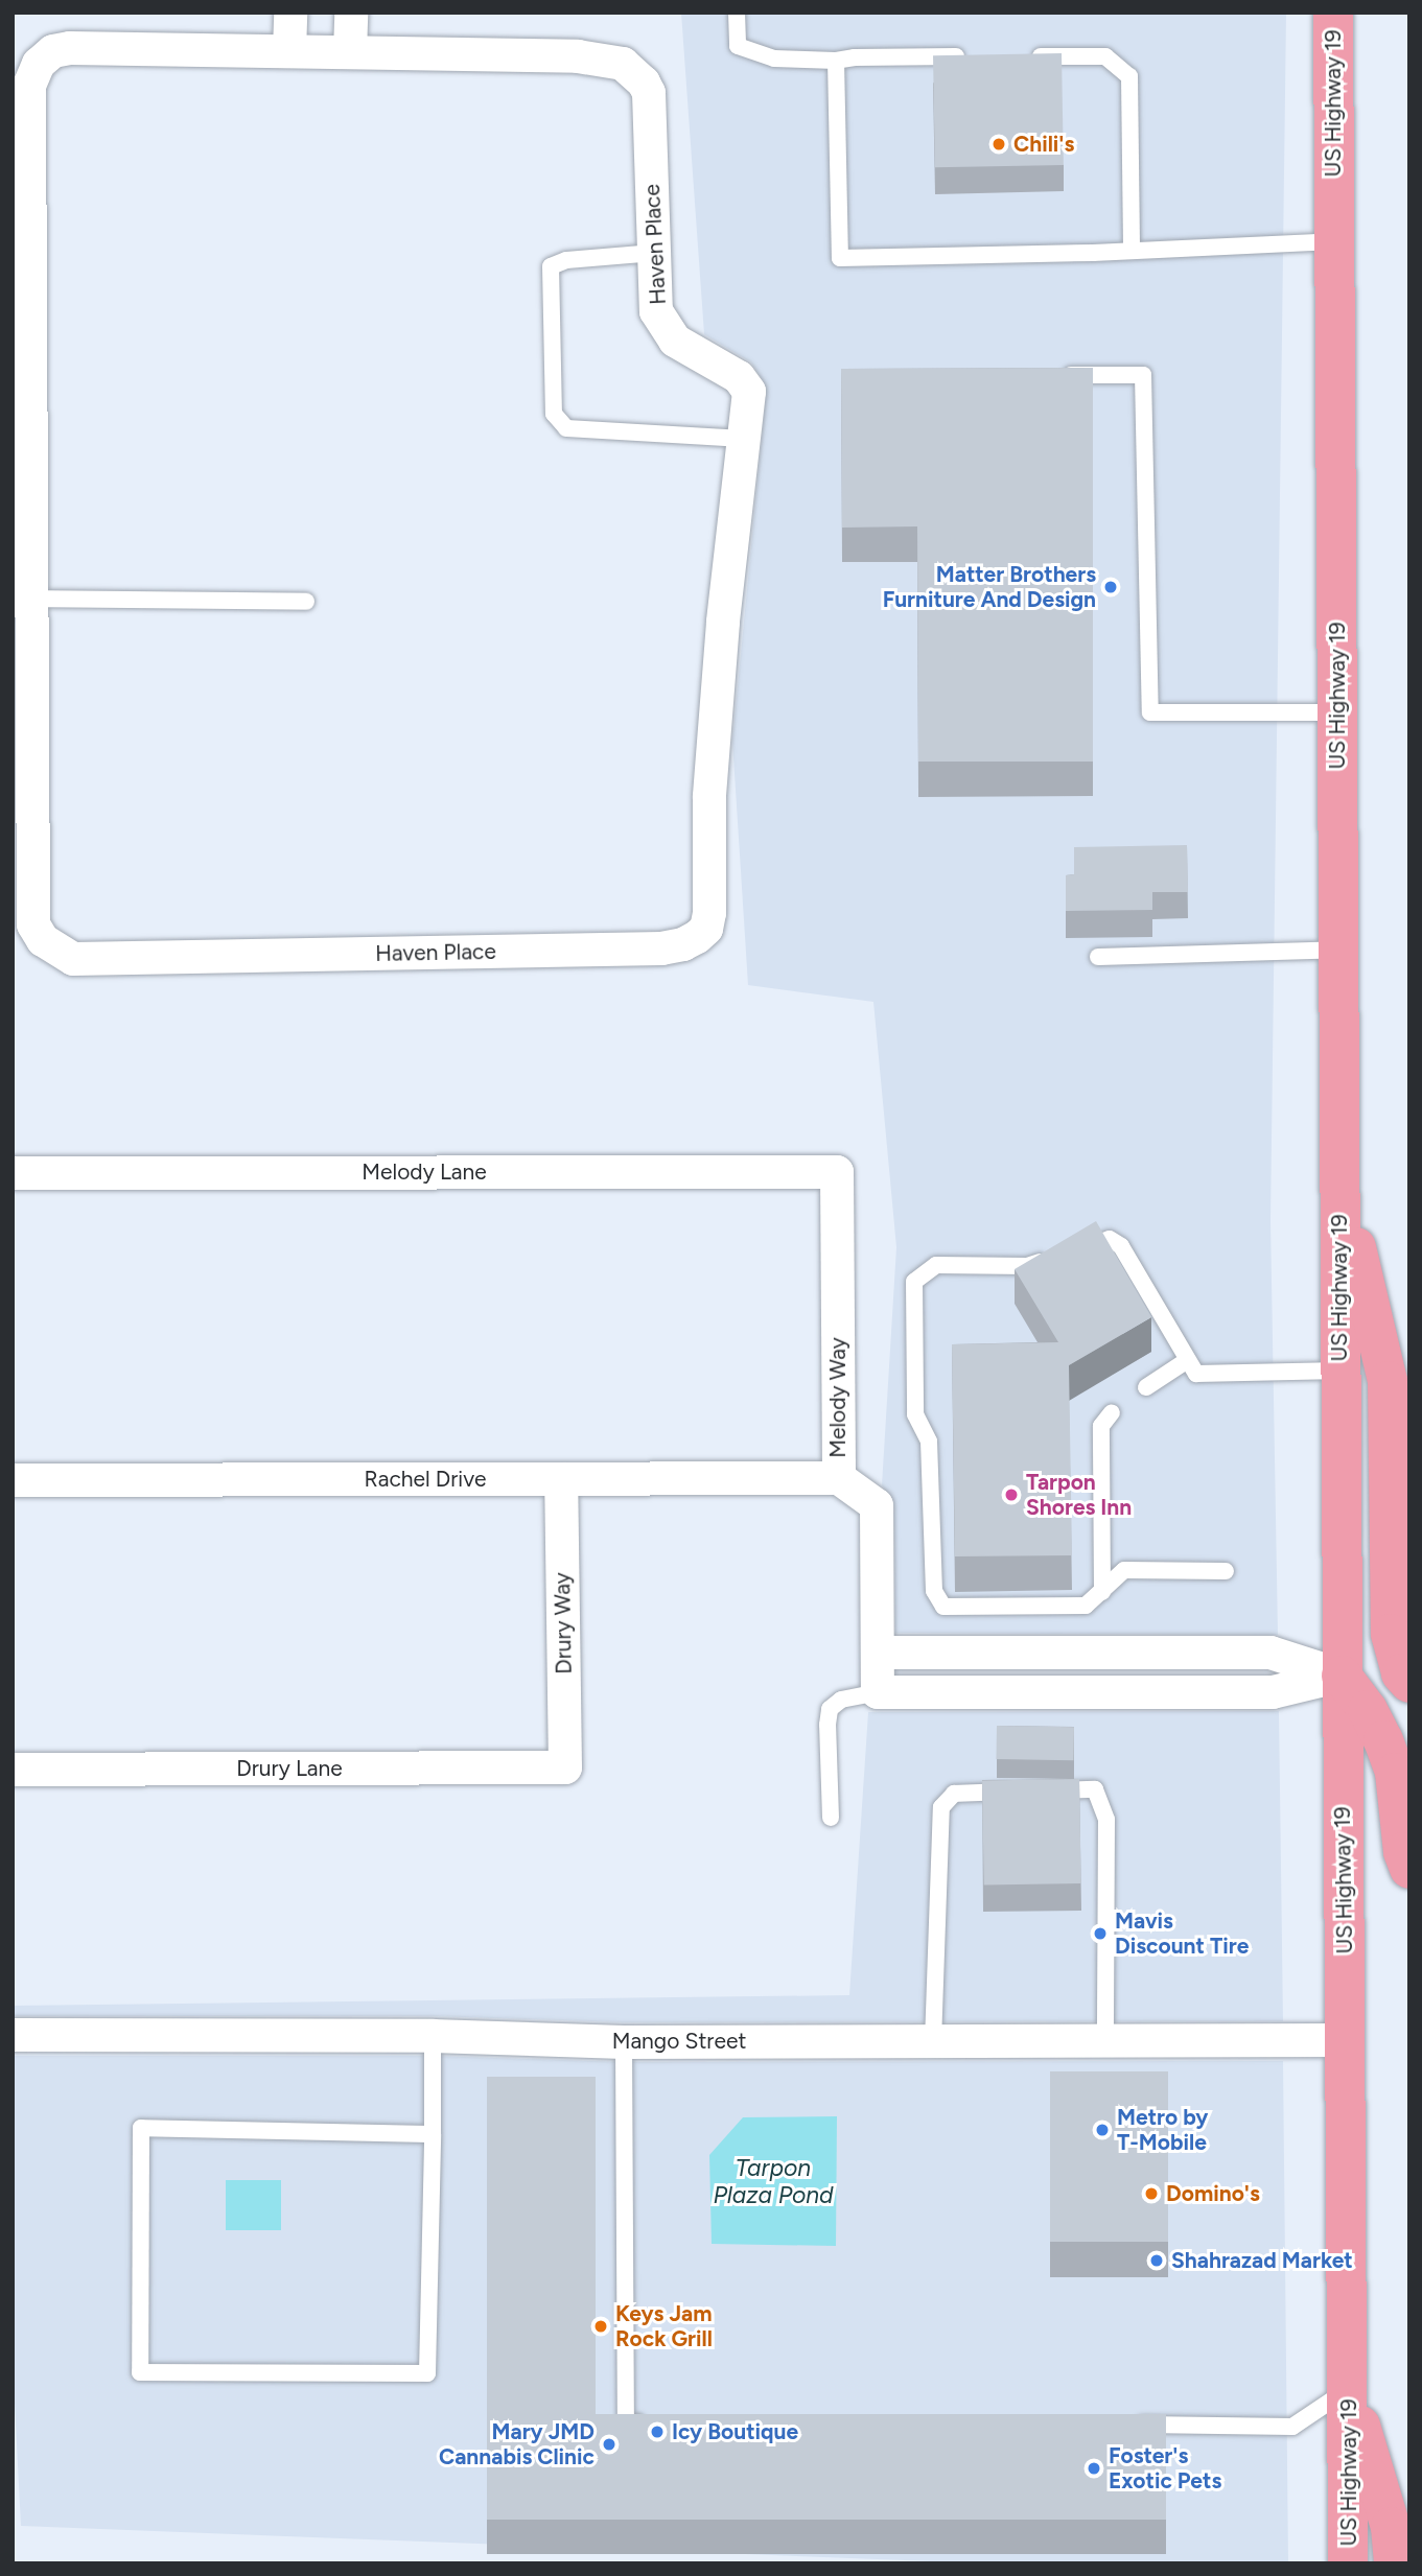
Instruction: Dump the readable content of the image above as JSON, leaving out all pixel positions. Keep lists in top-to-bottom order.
{
  "streets": {
    "highway": ["US Highway 19"],
    "street": [
      "Haven Place",
      "Melody Lane",
      "Melody Way",
      "Rachel Drive",
      "Drury Way",
      "Drury Lane",
      "Mango Street"
    ]
  },
  "crossings": [
    ["US Highway 19", "Mango Street"],
    ["Melody Lane", "Melody Way"],
    ["Melody Way", "Rachel Drive"],
    ["Rachel Drive", "Drury Way"],
    ["Drury Way", "Drury Lane"]
  ],
  "water": ["Tarpon Plaza Pond"],
  "places": [
    "Chili's",
    "Matter Brothers Furniture And Design",
    "Tarpon Shores Inn",
    "Mavis Discount Tire",
    "Metro by T-Mobile",
    "Domino's",
    "Shahrazad Market",
    "Keys Jam Rock Grill",
    "Icy Boutique",
    "Mary JMD Cannabis Clinic",
    "Foster's Exotic Pets"
  ]
}
